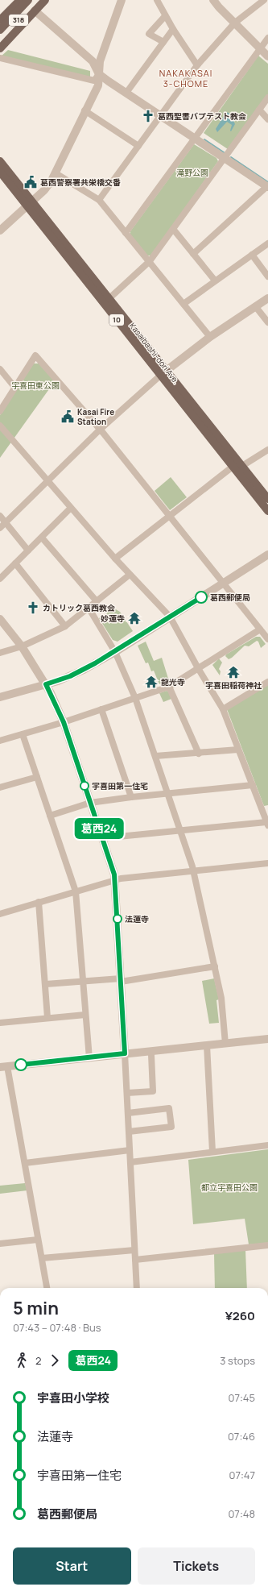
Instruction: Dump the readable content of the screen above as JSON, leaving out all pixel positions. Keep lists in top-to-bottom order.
{
  "streets": {
    "main road": ["318", "10", "Kasaibashi-dori Ave."]
  },
  "crossings": [
    ["10", "Kasaibashi-dori Ave."]
  ],
  "districts": ["NAKAKASAI 3-CHOME"],
  "parks": ["滝野公園", "宇喜田東公園", "都立宇喜田公園"],
  "places": {
    "church": ["葛西聖書バプテスト教会", "カトリック葛西教会"],
    "public building": ["葛西警察署共栄橋交番", "Kasai Fire Station"],
    "other": ["葛西郵便局", "宇喜田第一住宅", "法蓮寺"],
    "temple": ["妙蓮寺", "宇喜田稲荷神社", "龍光寺"]
  },
  "lines": ["bus line 葛西24"],
  "page": {
    "on_map": "葛西24",
    "heading": ["5 min", "07:43 – 07:48 · Bus", "¥260"],
    "legs": ["2", "葛西24", "3 stops"],
    "list": [
      {
        "name": "宇喜田小学校",
        "value": "07:45"
      },
      {
        "name": "法蓮寺",
        "value": "07:46"
      },
      {
        "name": "宇喜田第一住宅",
        "value": "07:47"
      },
      {
        "name": "葛西郵便局",
        "value": "07:48"
      }
    ],
    "buttons": ["Start", "Tickets"]
  }
}
